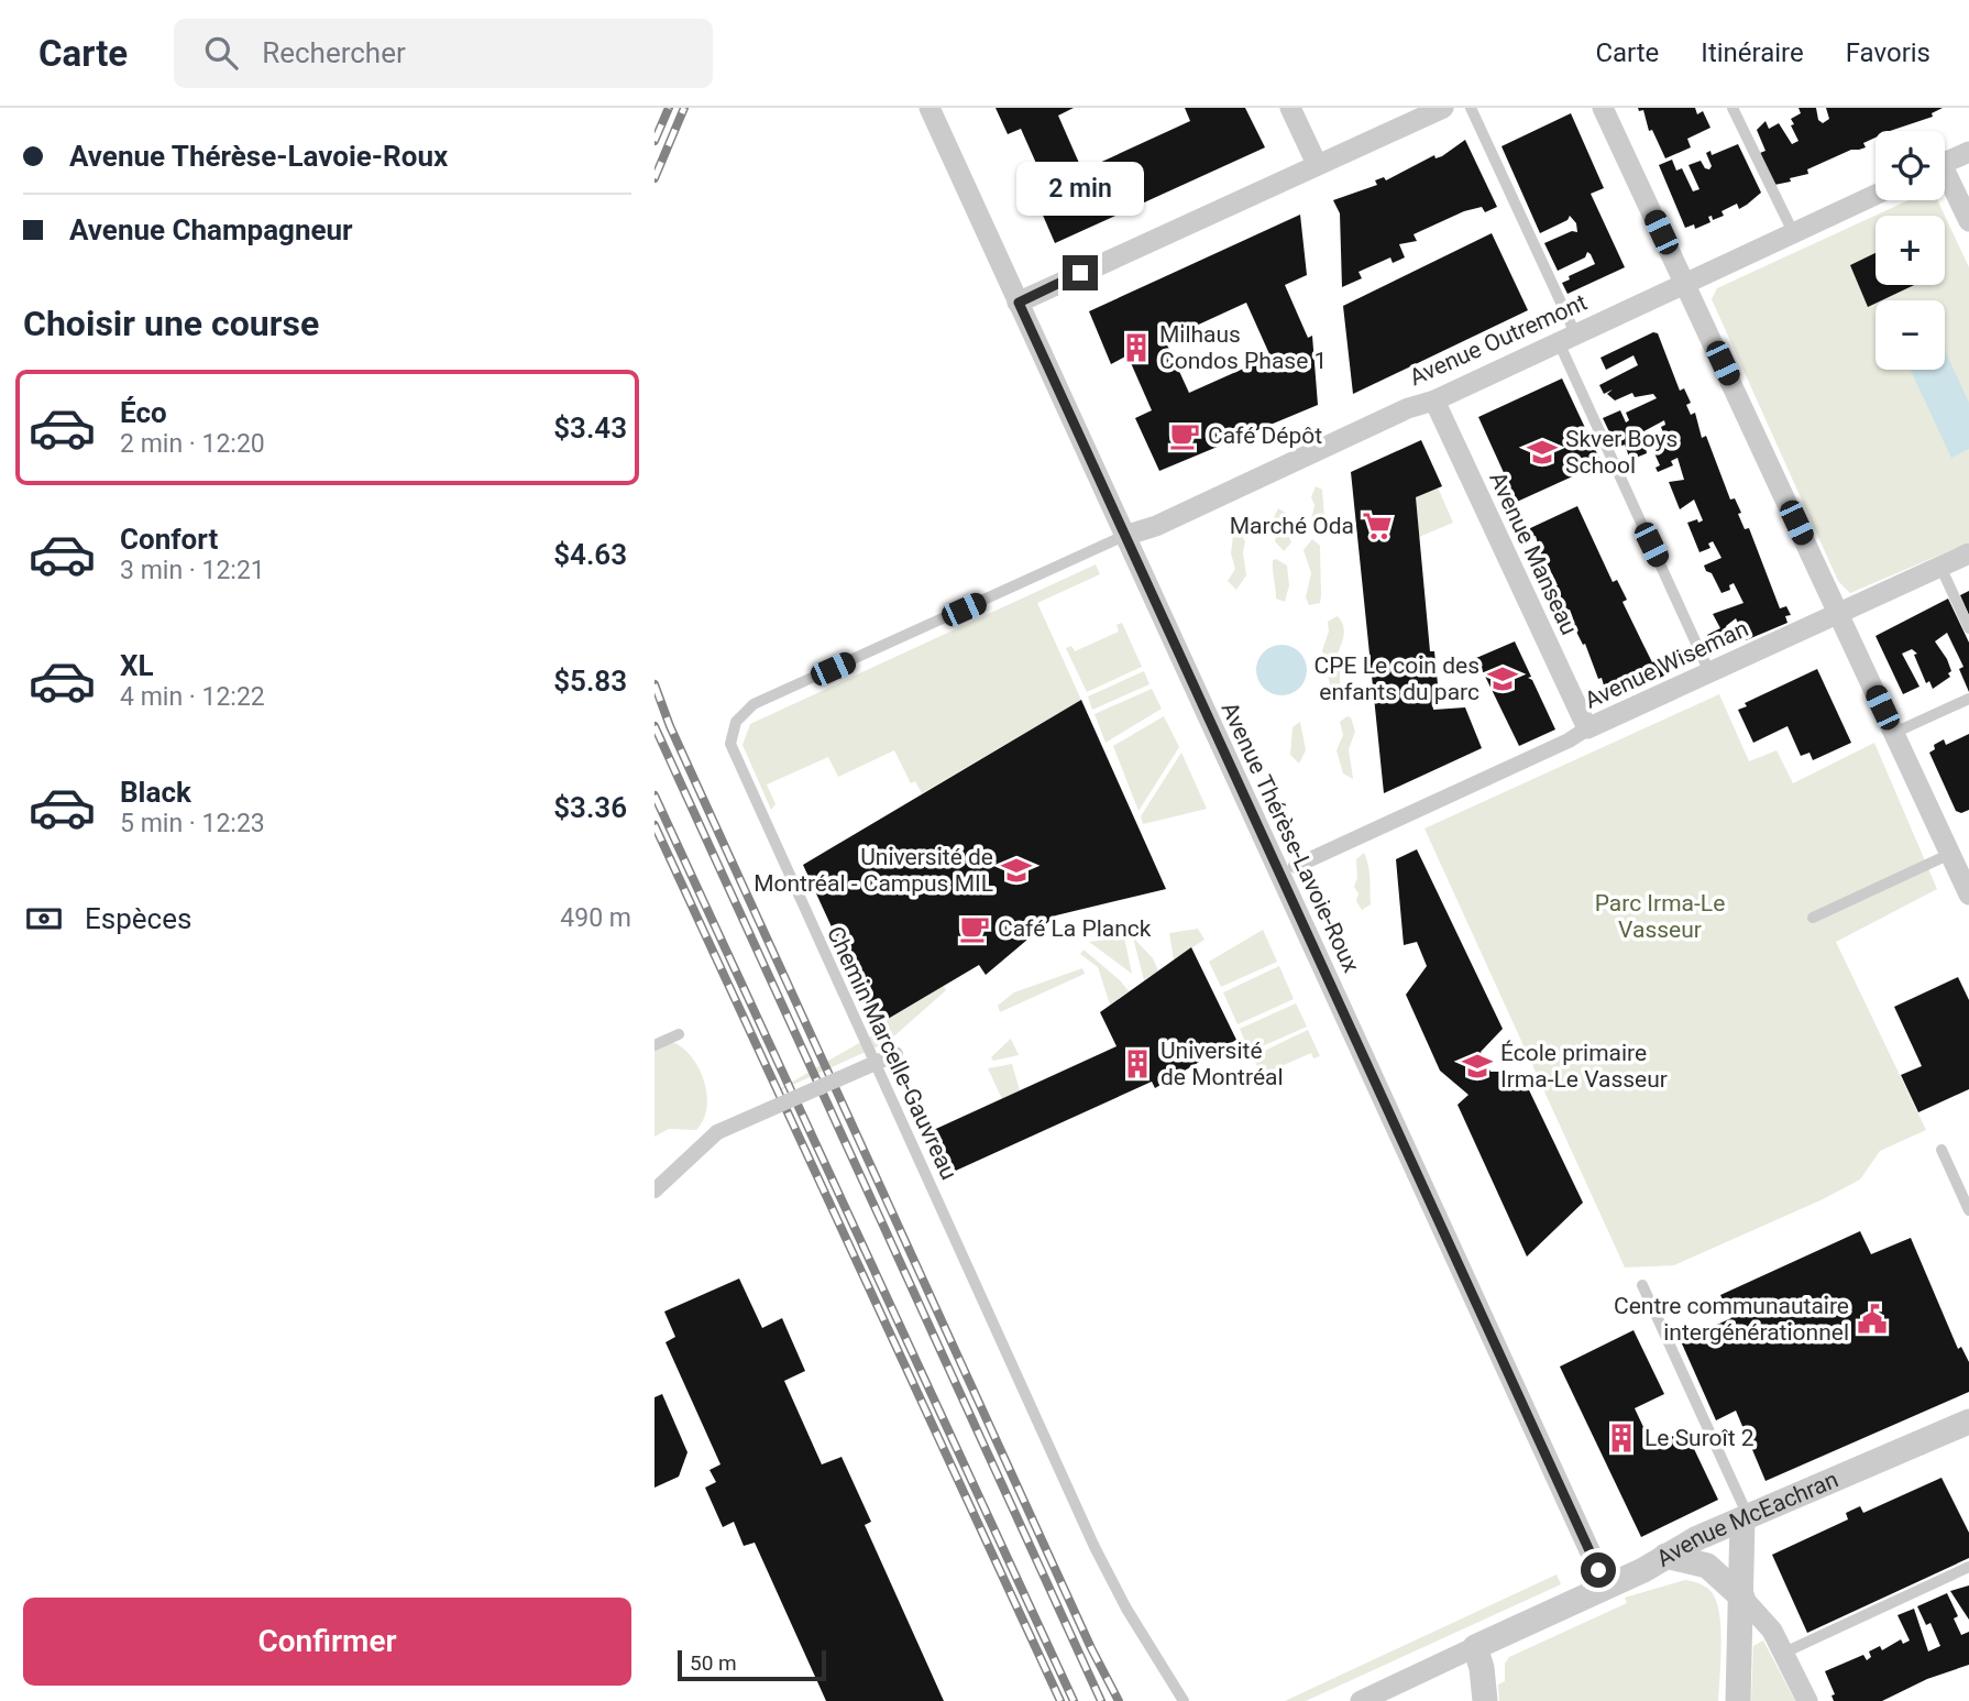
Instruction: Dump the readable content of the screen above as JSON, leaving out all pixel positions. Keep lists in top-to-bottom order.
{
  "streets": {
    "street": [
      "Avenue Outremont",
      "Avenue Manseau",
      "Avenue Wiseman",
      "Avenue Thérèse-Lavoie-Roux",
      "Avenue McEachran"
    ],
    "lane": ["Chemin Marcelle-Gauvreau"]
  },
  "crossings": [
    ["Avenue Outremont", "Avenue Manseau"],
    ["Avenue Outremont", "Avenue Thérèse-Lavoie-Roux"],
    ["Avenue Outremont", "Chemin Marcelle-Gauvreau"],
    ["Avenue Manseau", "Avenue Wiseman"],
    ["Avenue Thérèse-Lavoie-Roux", "Chemin Marcelle-Gauvreau"],
    ["Avenue Thérèse-Lavoie-Roux", "Avenue McEachran"]
  ],
  "parks": ["Parc Irma-Le Vasseur"],
  "places": {
    "building": ["Milhaus Condos Phase 1", "Université de Montréal", "Le Suroît 2"],
    "cafe": ["Café Dépôt", "Café La Planck"],
    "school or university": [
      "Skver Boys School",
      "CPE Le coin des enfants du parc",
      "Université de Montréal - Campus MIL",
      "École primaire Irma-Le Vasseur"
    ],
    "supermarket": ["Marché Oda"],
    "public building": ["Centre communautaire intergénérationnel"]
  },
  "scale_bar": "50 m",
  "page": {
    "header": "Carte",
    "search": "Rechercher",
    "nav": ["Carte", "Itinéraire", "Favoris"],
    "banner": ["Avenue Thérèse-Lavoie-Roux", "Avenue Champagneur"],
    "map_buttons": ["+", "−"],
    "bubble": "2 min",
    "heading": "Choisir une course",
    "list": [
      {
        "name": "Éco",
        "note": "2 min · 12:20",
        "value": "$3.43"
      },
      {
        "name": "Confort",
        "note": "3 min · 12:21",
        "value": "$4.63"
      },
      {
        "name": "XL",
        "note": "4 min · 12:22",
        "value": "$5.83"
      },
      {
        "name": "Black",
        "note": "5 min · 12:23",
        "value": "$3.36"
      }
    ],
    "pay": ["Espèces", "490 m"],
    "buttons": "Confirmer",
    "scale": "50 m"
  }
}
